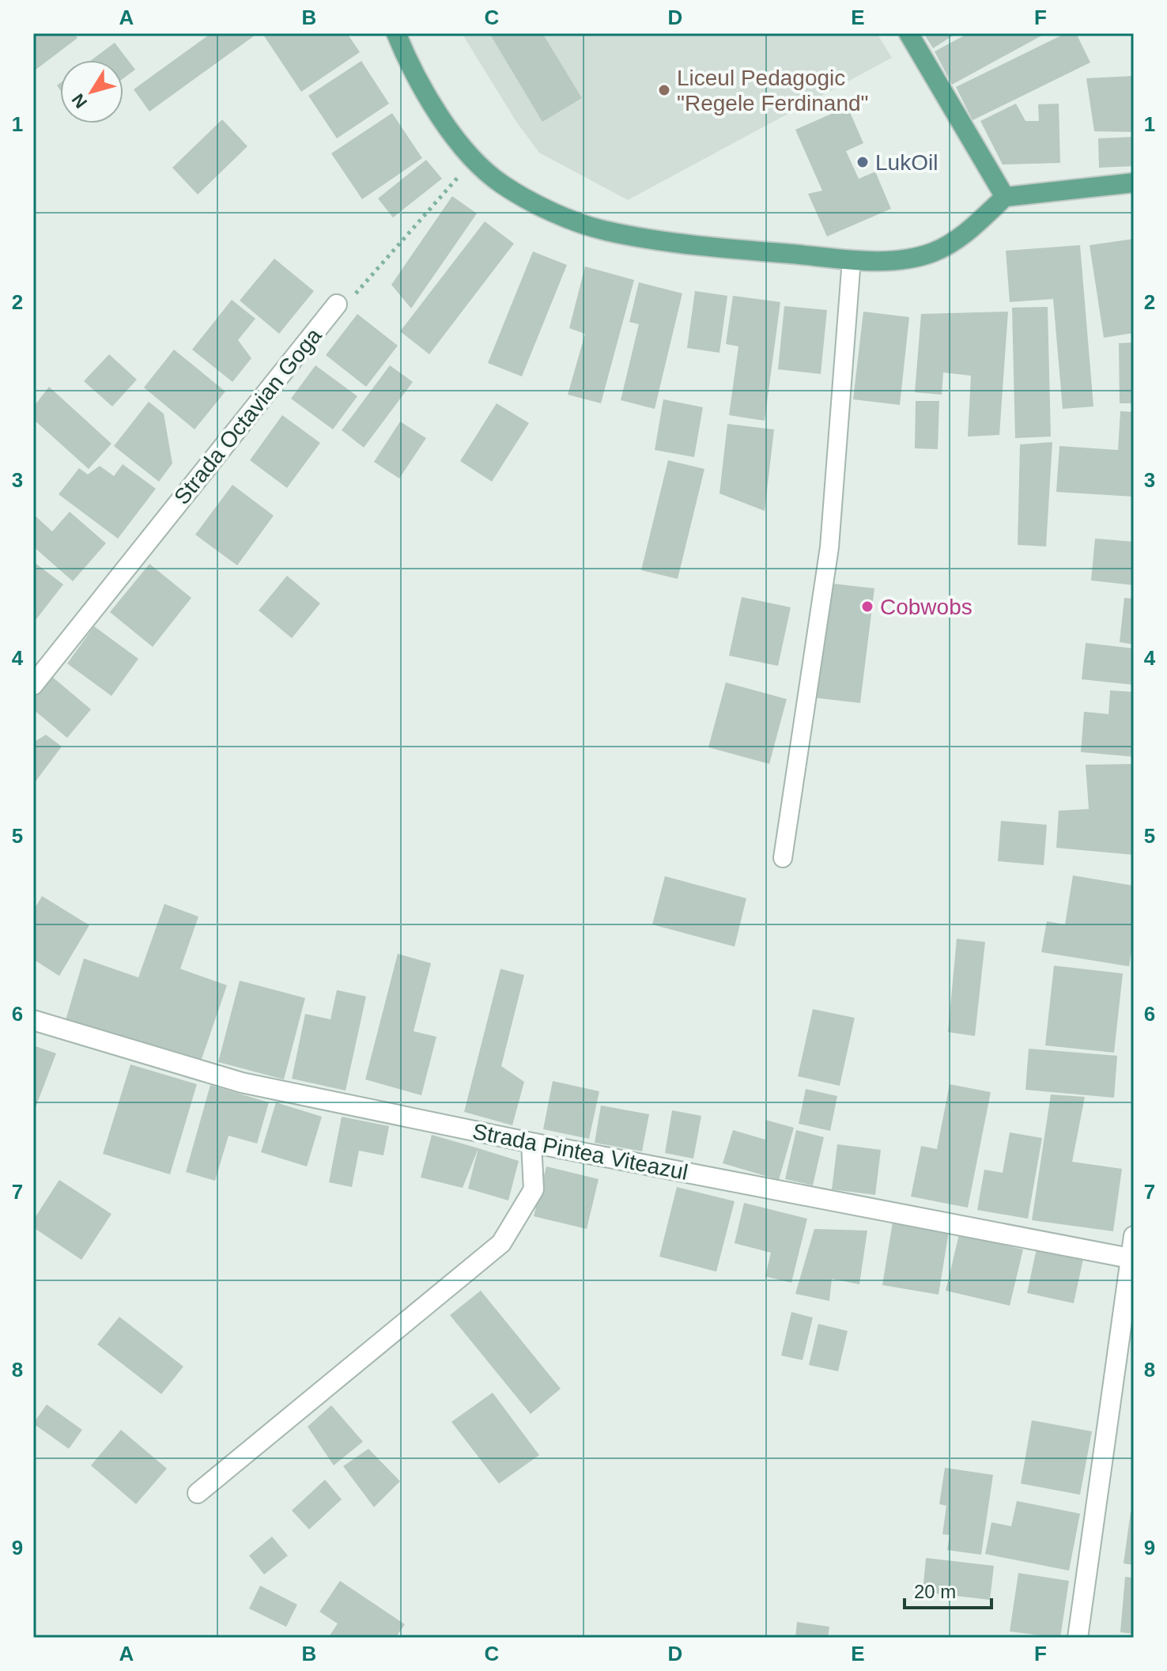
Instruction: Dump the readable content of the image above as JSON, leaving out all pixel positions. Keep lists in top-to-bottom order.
{
  "streets": {
    "street": ["Strada Octavian Goga", "Strada Pintea Viteazul"]
  },
  "places": ["Liceul Pedagogic \"Regele Ferdinand\"", "LukOil", "Cobwobs"],
  "scale_bar": "20 m",
  "north": "bottom left",
  "grid": {
    "columns": [
      "A",
      "B",
      "C",
      "D",
      "E",
      "F"
    ],
    "rows": [
      "1",
      "2",
      "3",
      "4",
      "5",
      "6",
      "7",
      "8",
      "9"
    ]
  }
}
